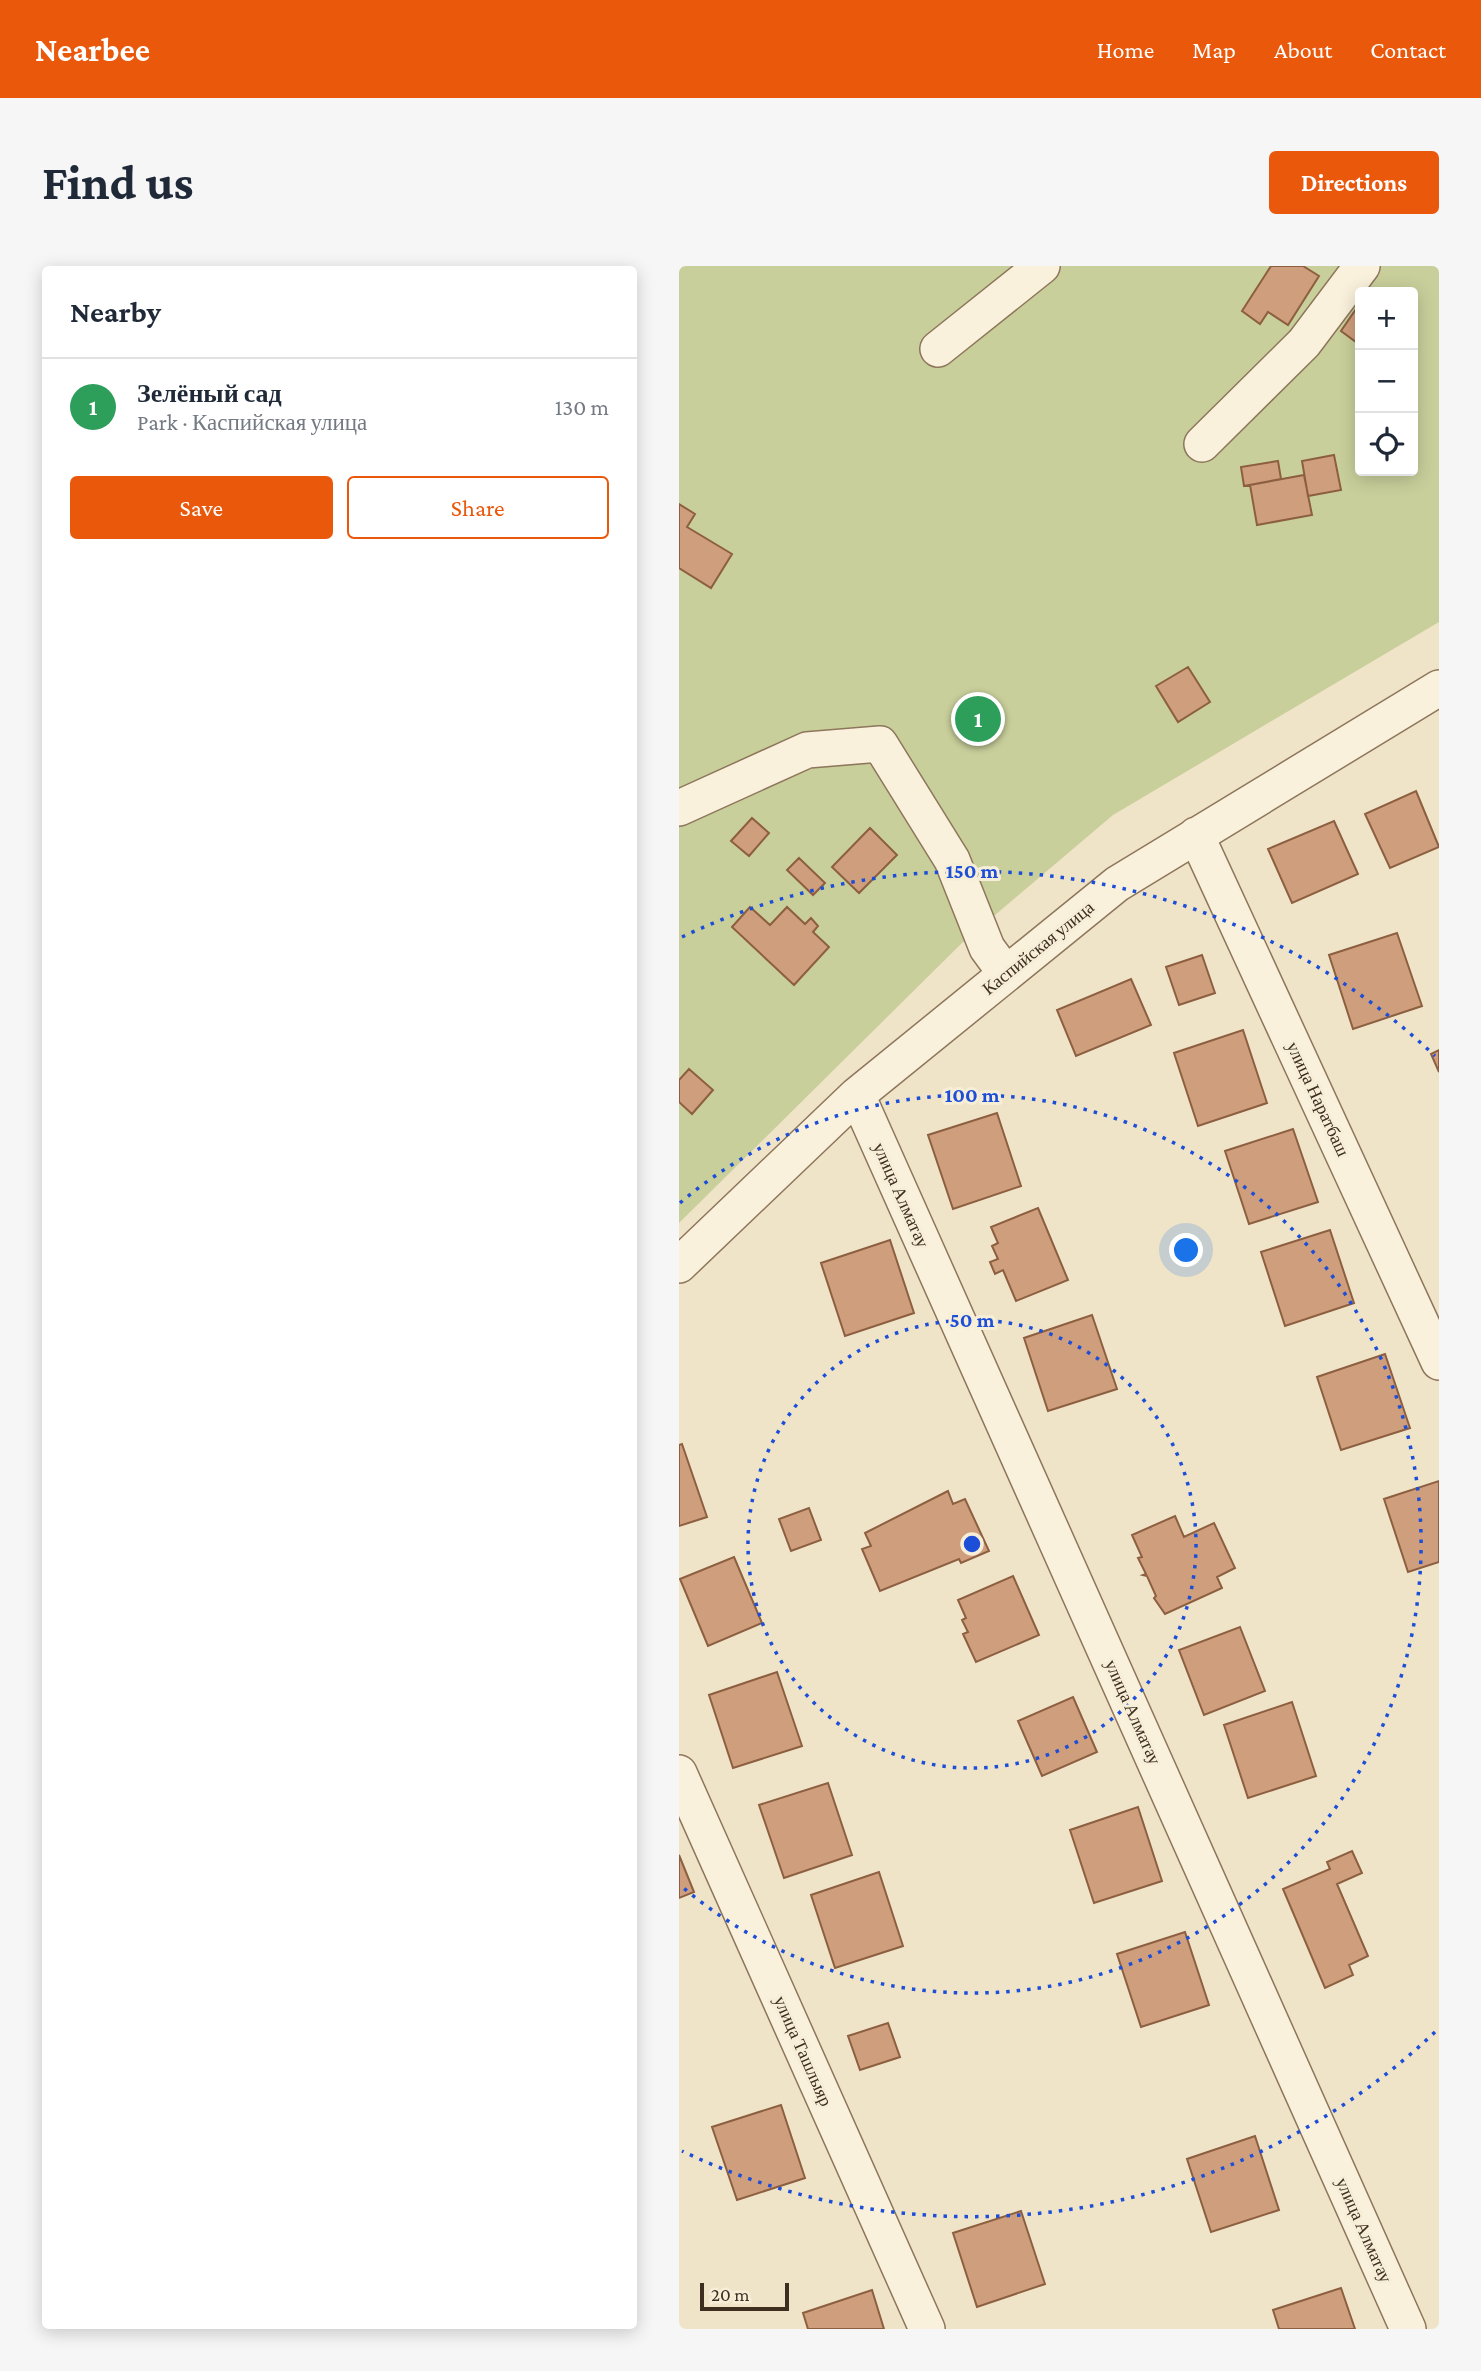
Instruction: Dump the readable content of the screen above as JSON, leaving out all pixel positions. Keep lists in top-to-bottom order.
{
  "streets": {
    "street": [
      "Каспийская улица",
      "улица Наратбаш",
      "улица Алматау",
      "улица Ташлыяр"
    ]
  },
  "crossings": [
    ["Каспийская улица", "улица Наратбаш"],
    ["Каспийская улица", "улица Алматау"]
  ],
  "scale_bar": "20 m",
  "page": {
    "header": "Nearbee",
    "nav": [
      "Home",
      "Map",
      "About",
      "Contact"
    ],
    "buttons": [
      "Directions",
      ["Save", "Share"]
    ],
    "title": "Find us",
    "heading": "Nearby",
    "map_buttons": ["+", "−"],
    "list": [
      {
        "mark": "1",
        "name": "Зелёный сад",
        "note": "Park · Каспийская улица",
        "value": "130 m"
      }
    ],
    "pins": "1",
    "scale": "20 m"
  },
  "rings": ["150 m", "100 m", "50 m"]
}
